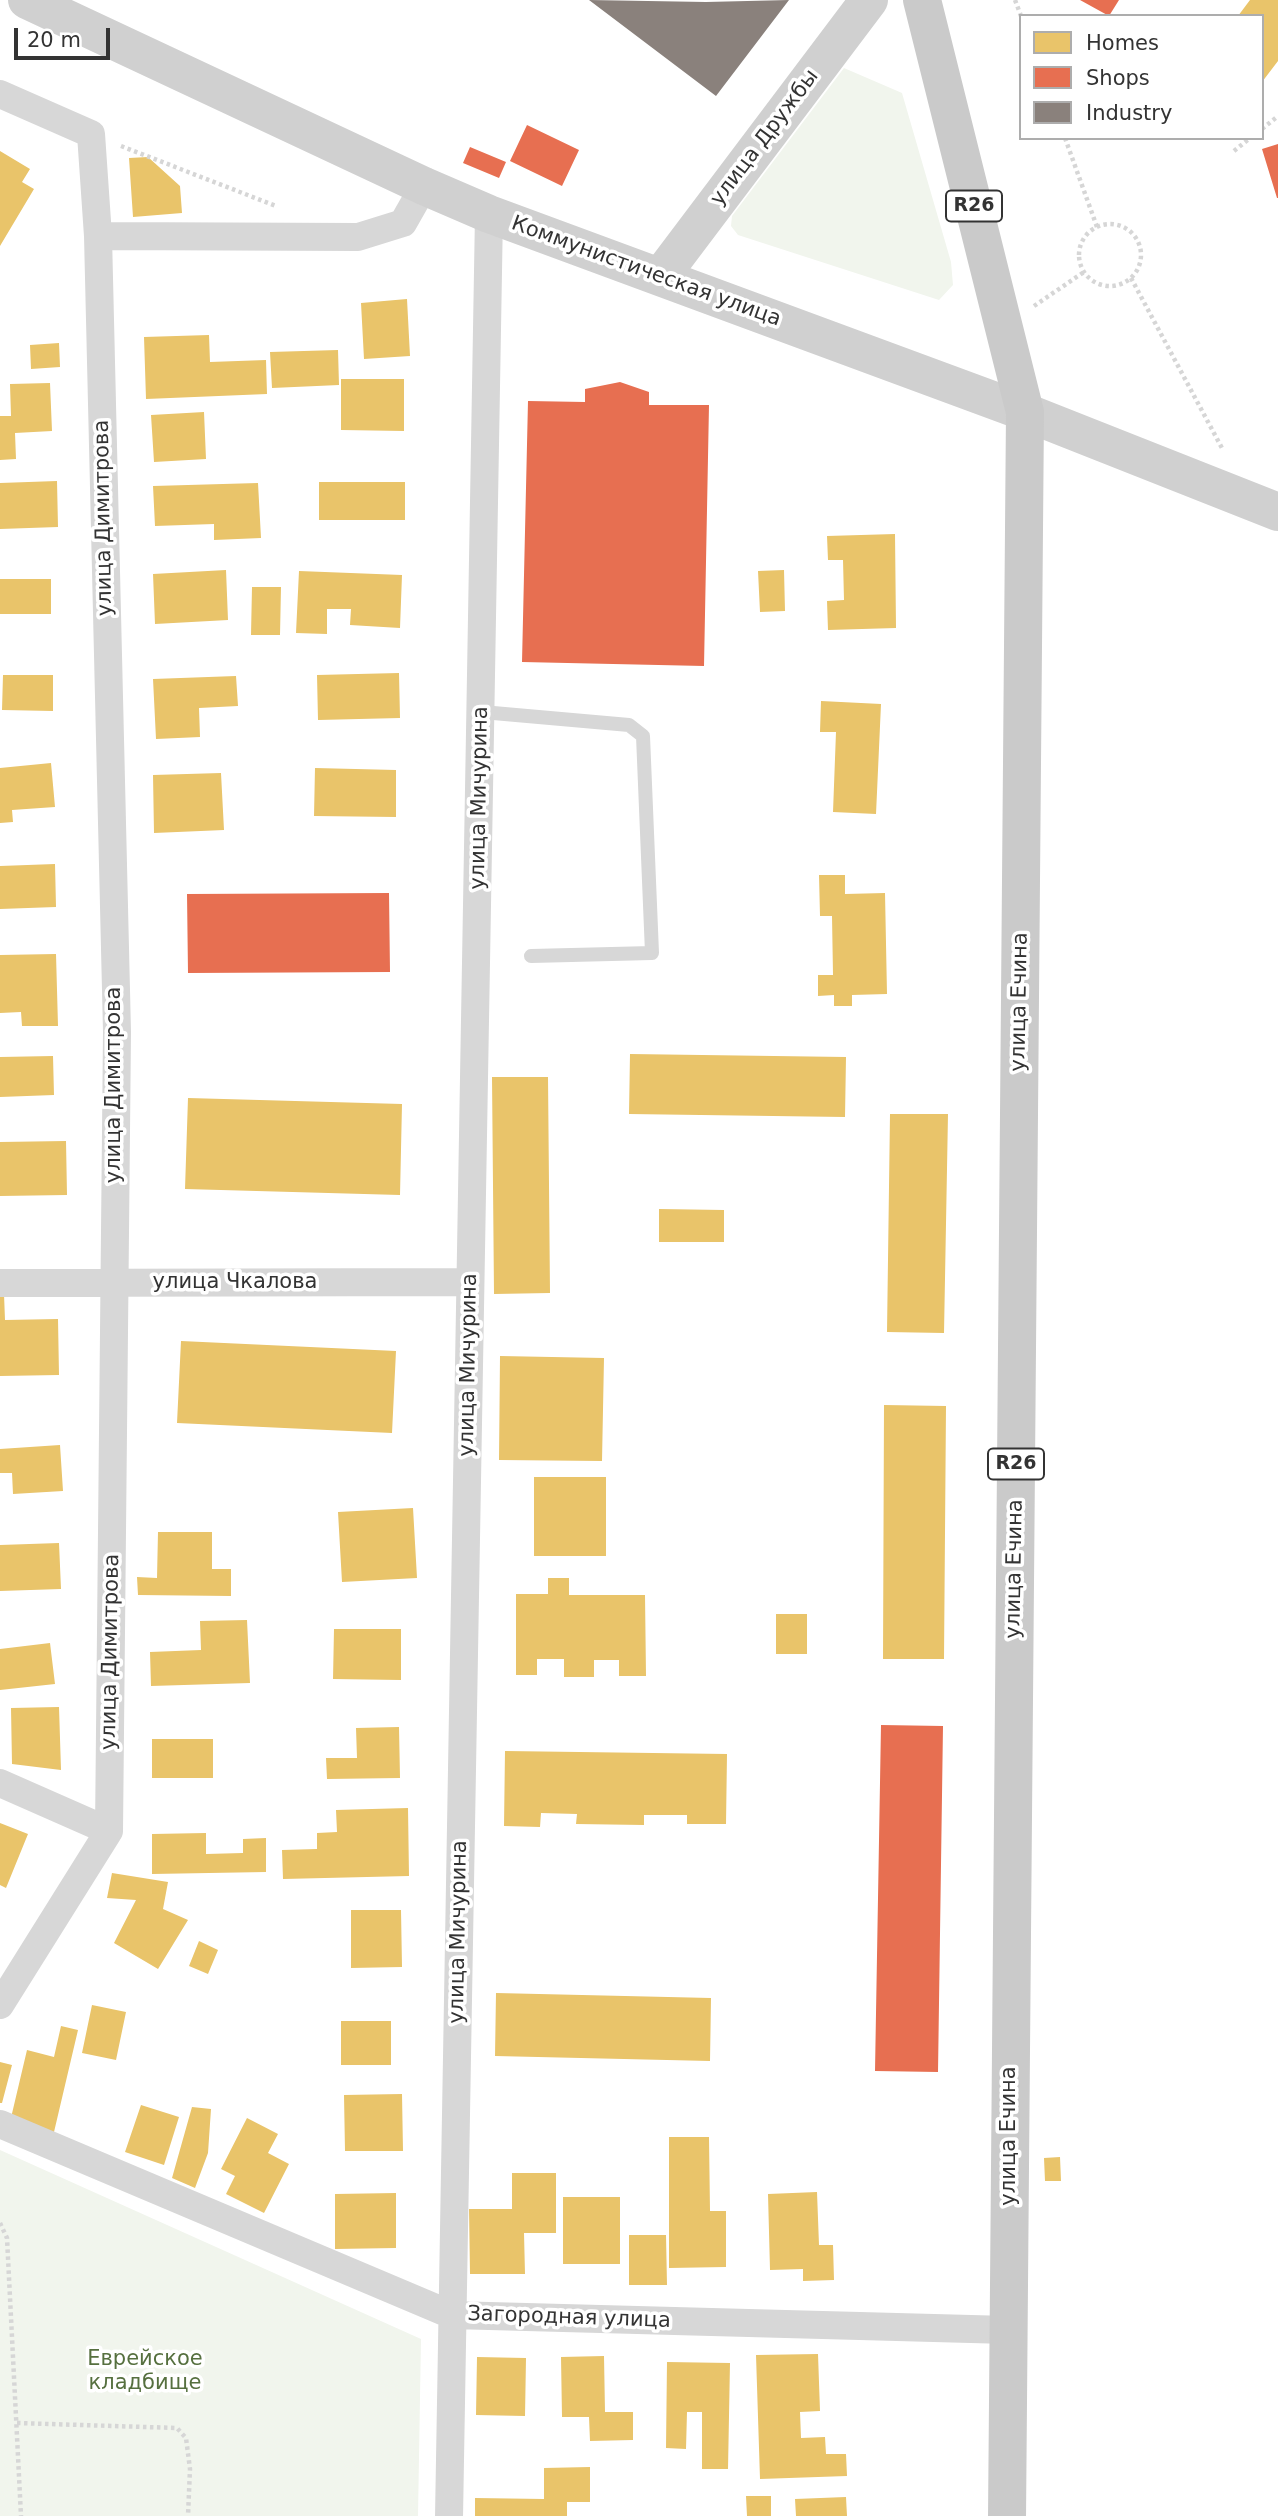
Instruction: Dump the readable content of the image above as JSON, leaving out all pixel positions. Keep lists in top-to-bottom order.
{
  "streets": {
    "main road": [
      "улица Дружбы",
      "R26",
      "Коммунистическая улица",
      "улица Ечина"
    ],
    "street": [
      "улица Димитрова",
      "улица Мичурина",
      "улица Чкалова",
      "Загородная улица"
    ]
  },
  "crossings": [
    ["улица Дружбы", "Коммунистическая улица"],
    ["R26", "Коммунистическая улица"],
    ["R26", "улица Ечина"],
    ["Коммунистическая улица", "улица Мичурина"],
    ["Коммунистическая улица", "улица Ечина"],
    ["улица Димитрова", "улица Чкалова"],
    ["улица Мичурина", "улица Чкалова"],
    ["улица Мичурина", "Загородная улица"],
    ["улица Ечина", "Загородная улица"]
  ],
  "parks": ["Еврейское кладбище"],
  "legend": ["Homes", "Shops", "Industry"],
  "scale_bar": "20 m"
}
